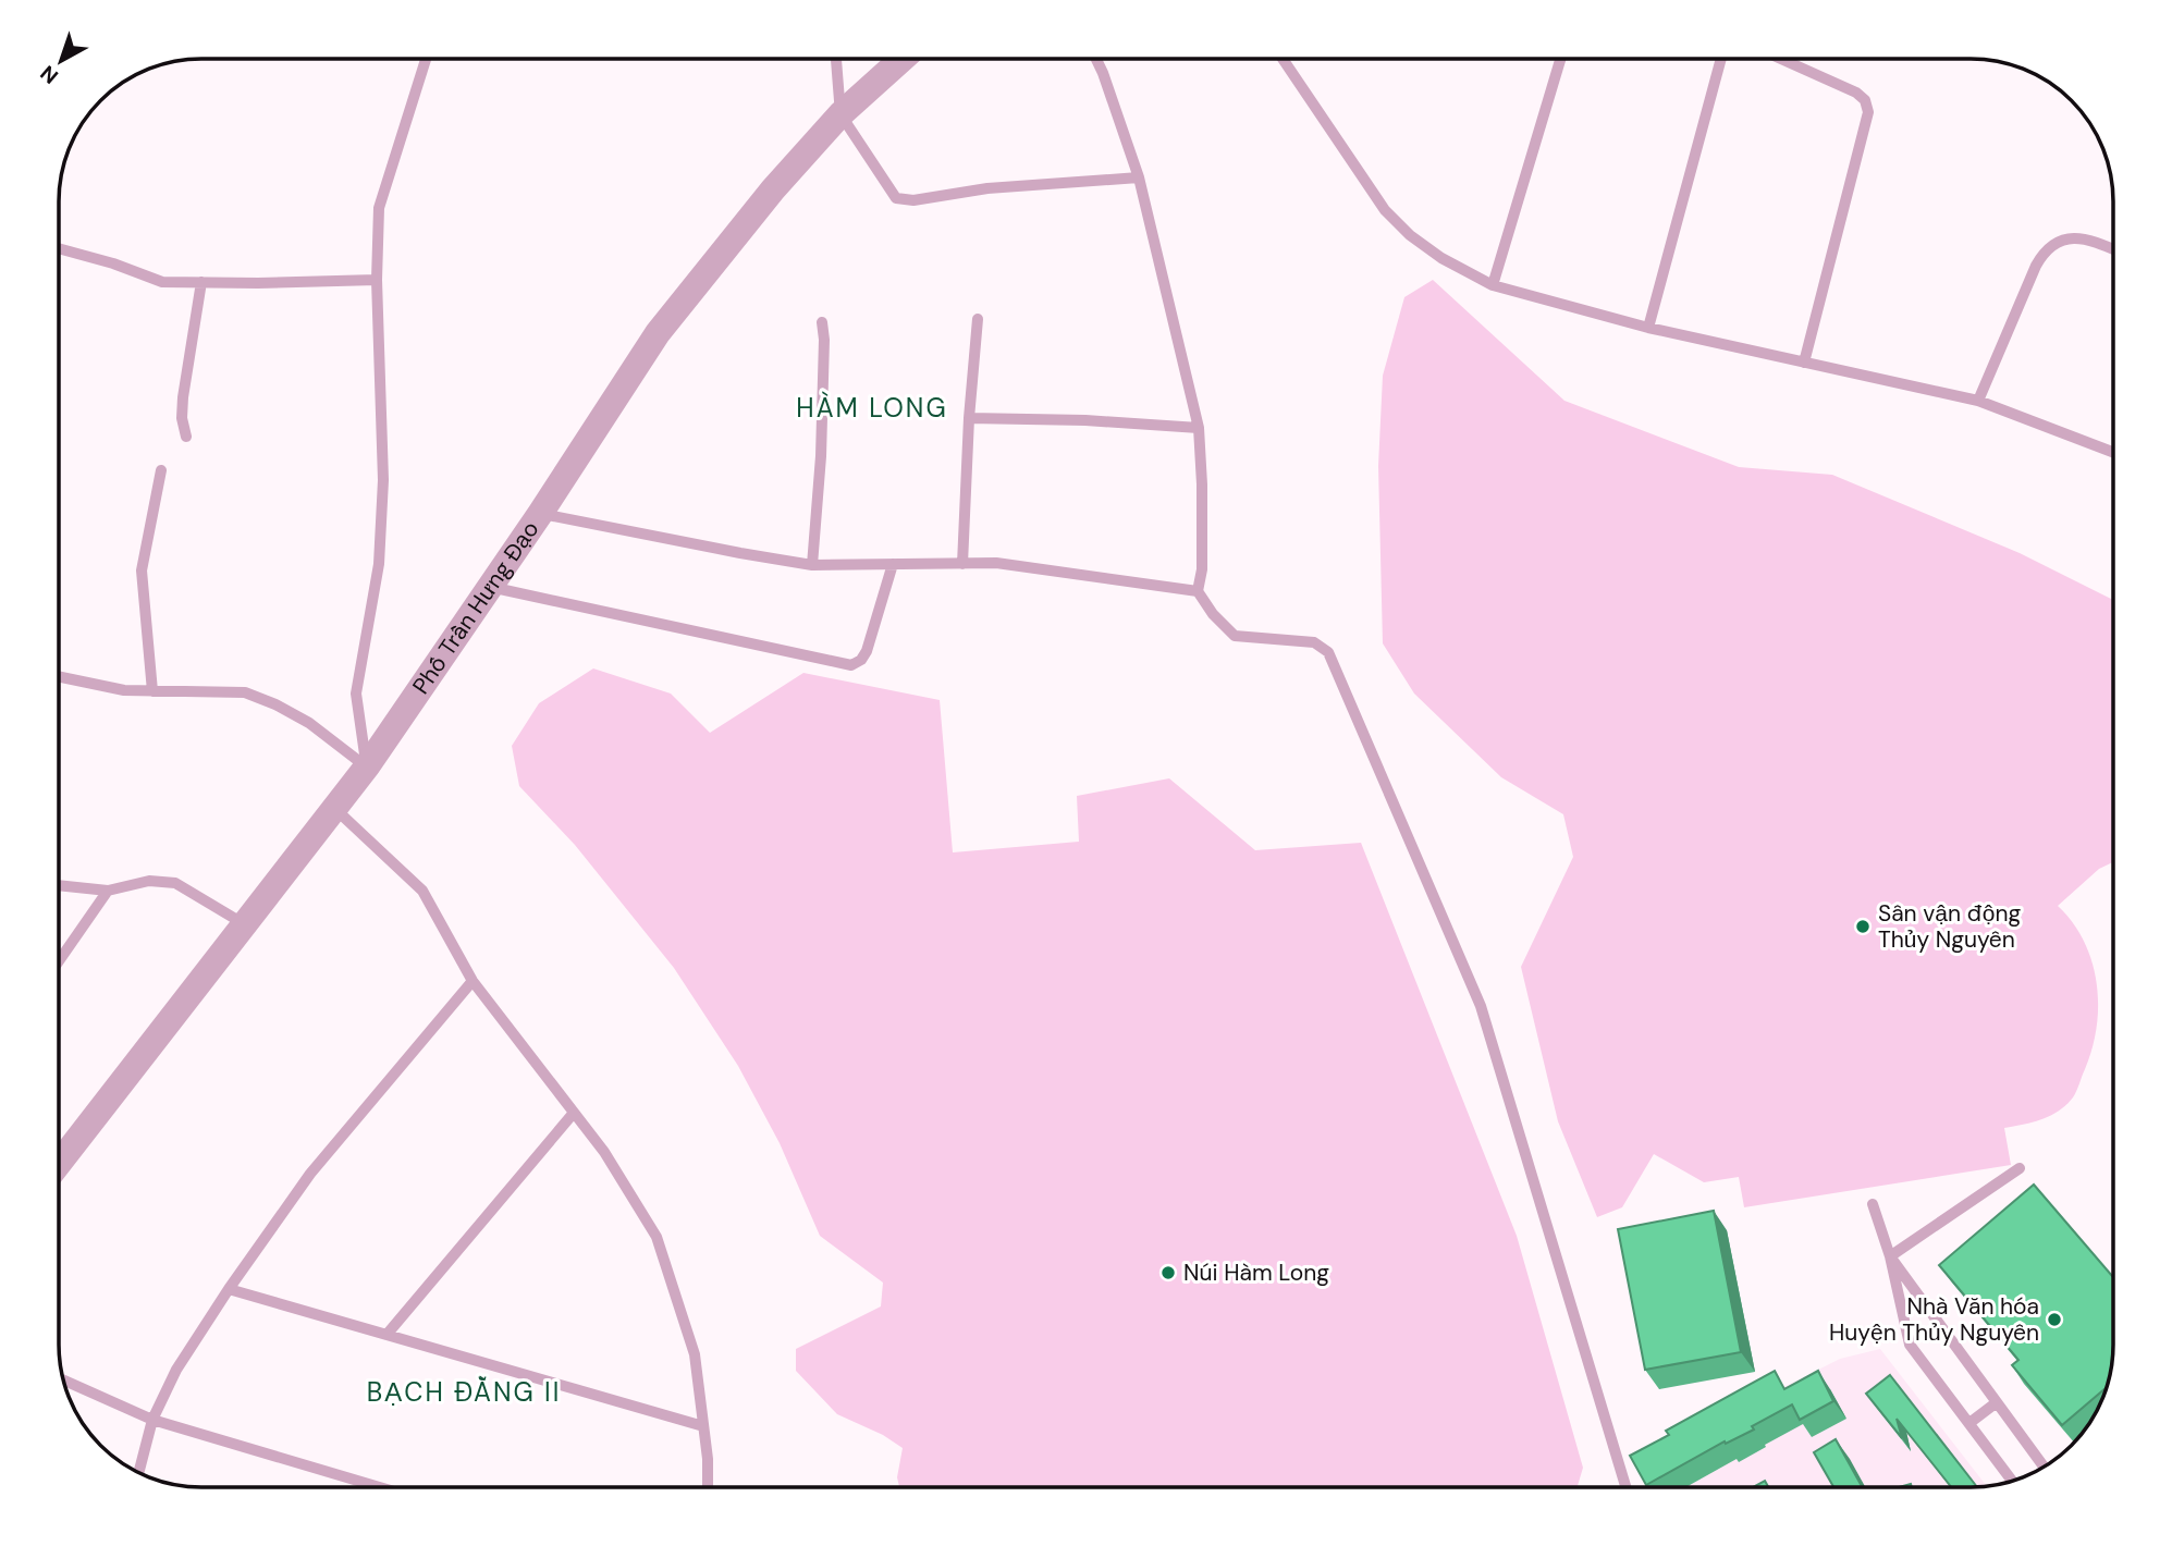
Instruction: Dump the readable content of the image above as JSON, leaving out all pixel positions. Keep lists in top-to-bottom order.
{
  "streets": {
    "street": ["Phố Trần Hưng Đạo"]
  },
  "districts": ["HÀM LONG", "BẠCH ĐẰNG II"],
  "places": ["Sân vận động Thủy Nguyên", "Núi Hàm Long", "Nhà Văn hóa Huyện Thủy Nguyên"],
  "north": "bottom left"
}
